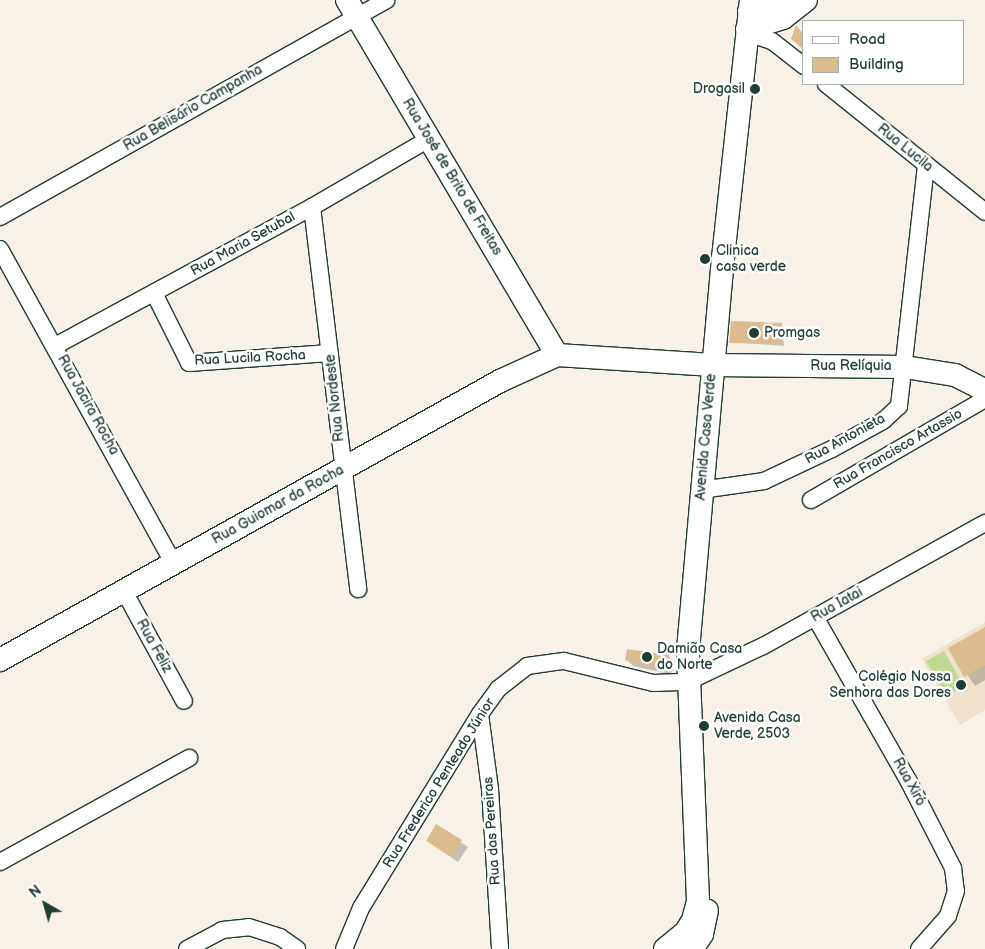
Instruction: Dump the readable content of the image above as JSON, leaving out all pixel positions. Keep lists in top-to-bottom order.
{
  "streets": {
    "street": [
      "Rua Belisário Campanha",
      "Rua Lucila",
      "Rua José de Brito de Freitas",
      "Rua Maria Setubal",
      "Rua Lucila Rocha",
      "Rua Relíquia",
      "Rua Nordeste",
      "Rua Jacira Rocha",
      "Avenida Casa Verde",
      "Rua Antonieta",
      "Rua Francisco Artassio",
      "Rua Guiomar da Rocha",
      "Rua Iatai",
      "Rua Feliz",
      "Rua Xiró",
      "Rua Frederico Penteado Júnior",
      "Rua das Pereiras"
    ]
  },
  "crossings": [
    ["Rua Belisário Campanha", "Rua José de Brito de Freitas"],
    ["Rua Lucila", "Rua Antonieta"],
    ["Rua José de Brito de Freitas", "Rua Maria Setubal"],
    ["Rua José de Brito de Freitas", "Rua Relíquia"],
    ["Rua José de Brito de Freitas", "Rua Guiomar da Rocha"],
    ["Rua Maria Setubal", "Rua Lucila Rocha"],
    ["Rua Maria Setubal", "Rua Nordeste"],
    ["Rua Maria Setubal", "Rua Jacira Rocha"],
    ["Rua Lucila Rocha", "Rua Nordeste"],
    ["Rua Relíquia", "Avenida Casa Verde"],
    ["Rua Relíquia", "Rua Antonieta"],
    ["Rua Relíquia", "Rua Guiomar da Rocha"],
    ["Rua Nordeste", "Rua Guiomar da Rocha"],
    ["Rua Jacira Rocha", "Rua Guiomar da Rocha"],
    ["Avenida Casa Verde", "Rua Antonieta"],
    ["Avenida Casa Verde", "Rua Iatai"],
    ["Avenida Casa Verde", "Rua Frederico Penteado Júnior"],
    ["Rua Guiomar da Rocha", "Rua Feliz"],
    ["Rua Iatai", "Rua Xiró"],
    ["Rua Iatai", "Rua Frederico Penteado Júnior"],
    ["Rua Frederico Penteado Júnior", "Rua das Pereiras"]
  ],
  "places": [
    "Drogasil",
    "Clinica casa verde",
    "Promgas",
    "Damião Casa do Norte",
    "Colégio Nossa Senhora das Dores",
    "Avenida Casa Verde, 2503"
  ],
  "legend": ["Road", "Building"],
  "north": "top left"
}
